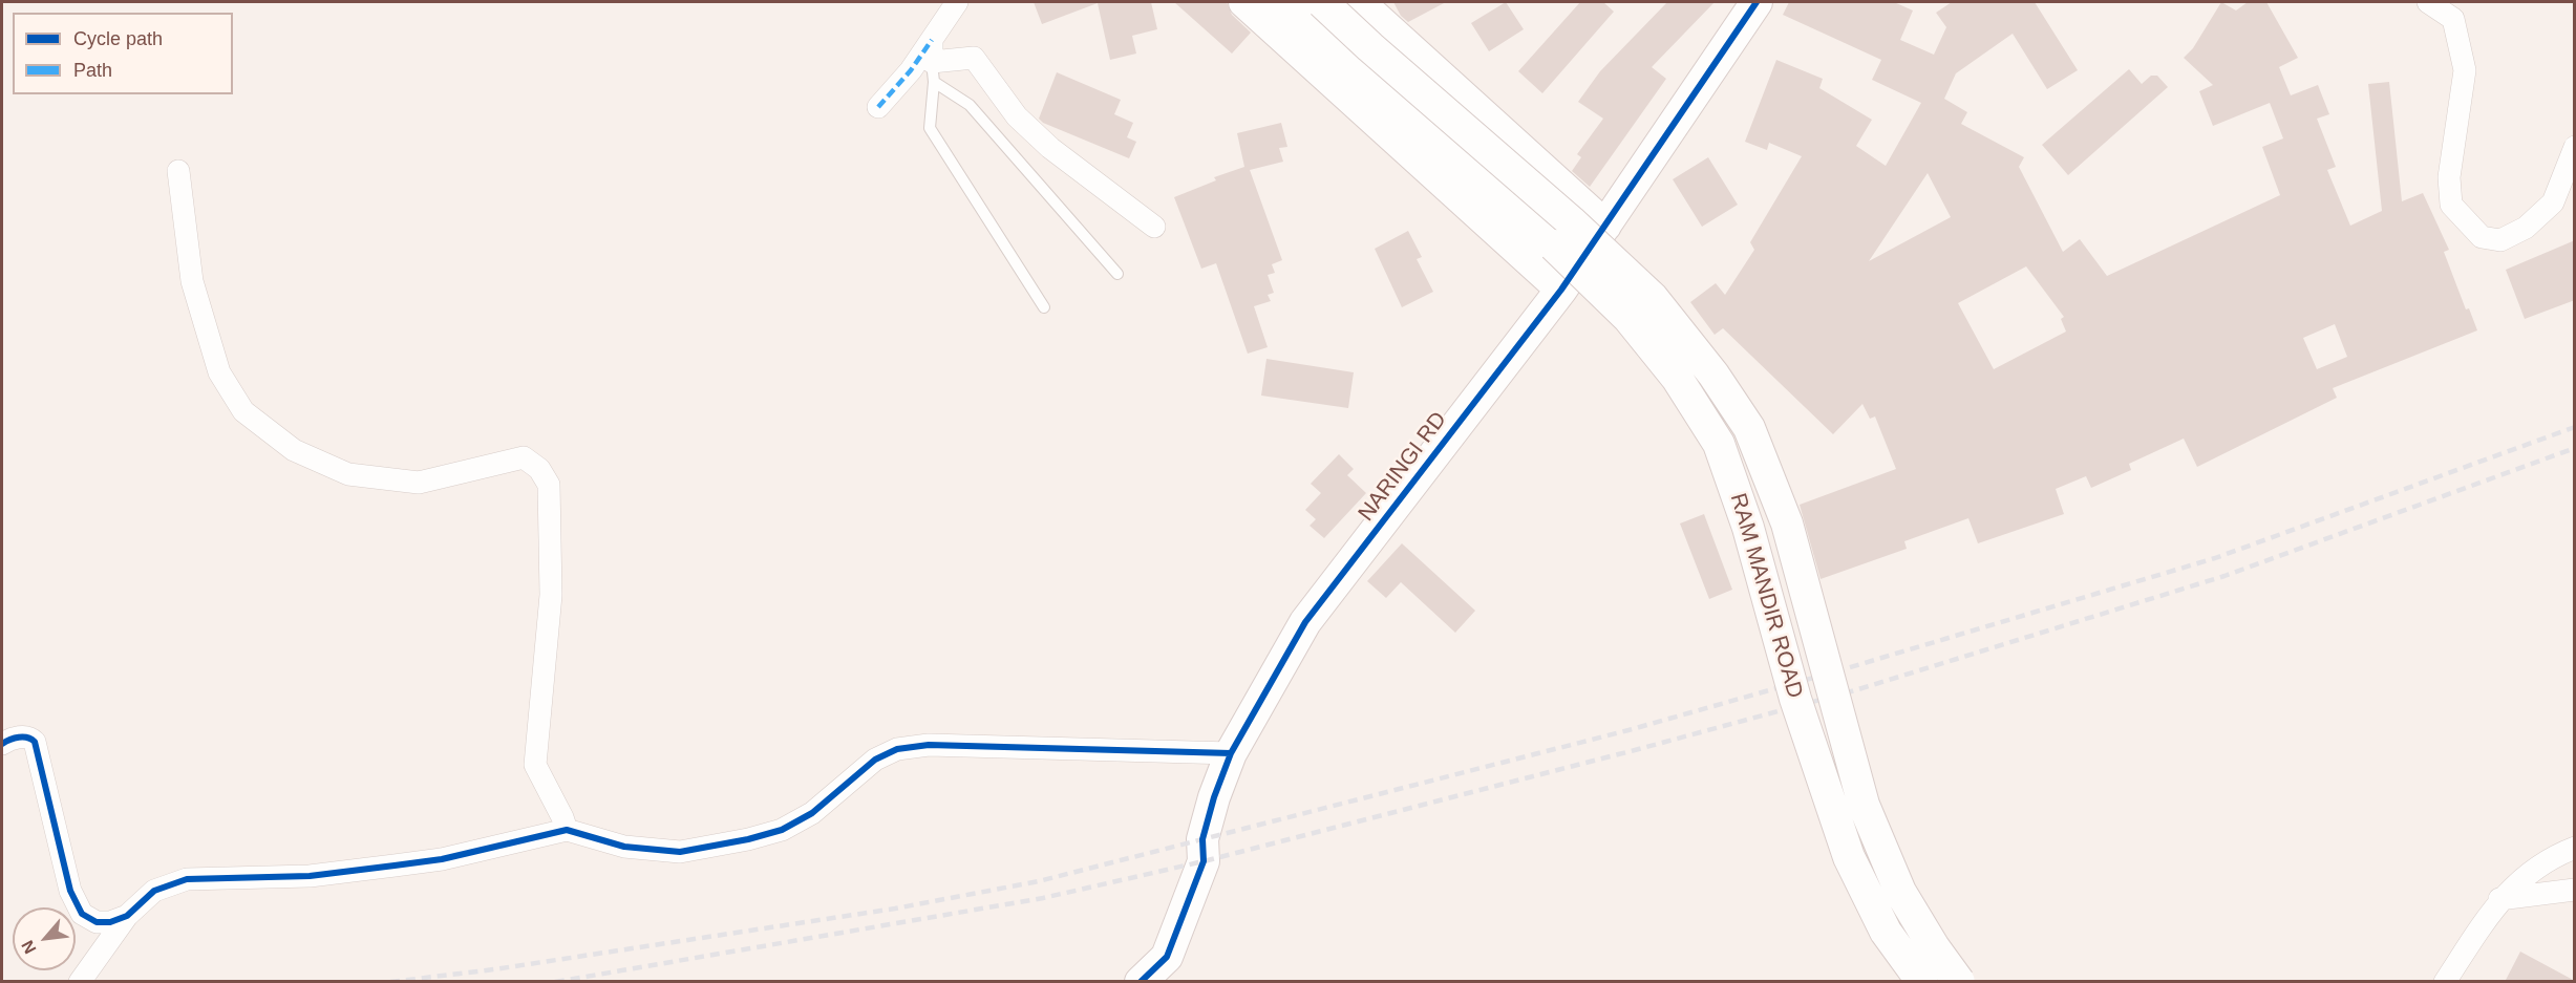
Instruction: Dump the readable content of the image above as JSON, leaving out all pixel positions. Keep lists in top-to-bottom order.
{
  "streets": {
    "main road": ["NARINGI RD", "RAM MANDIR ROAD"]
  },
  "legend": ["Cycle path", "Path"],
  "north": "bottom left"
}
